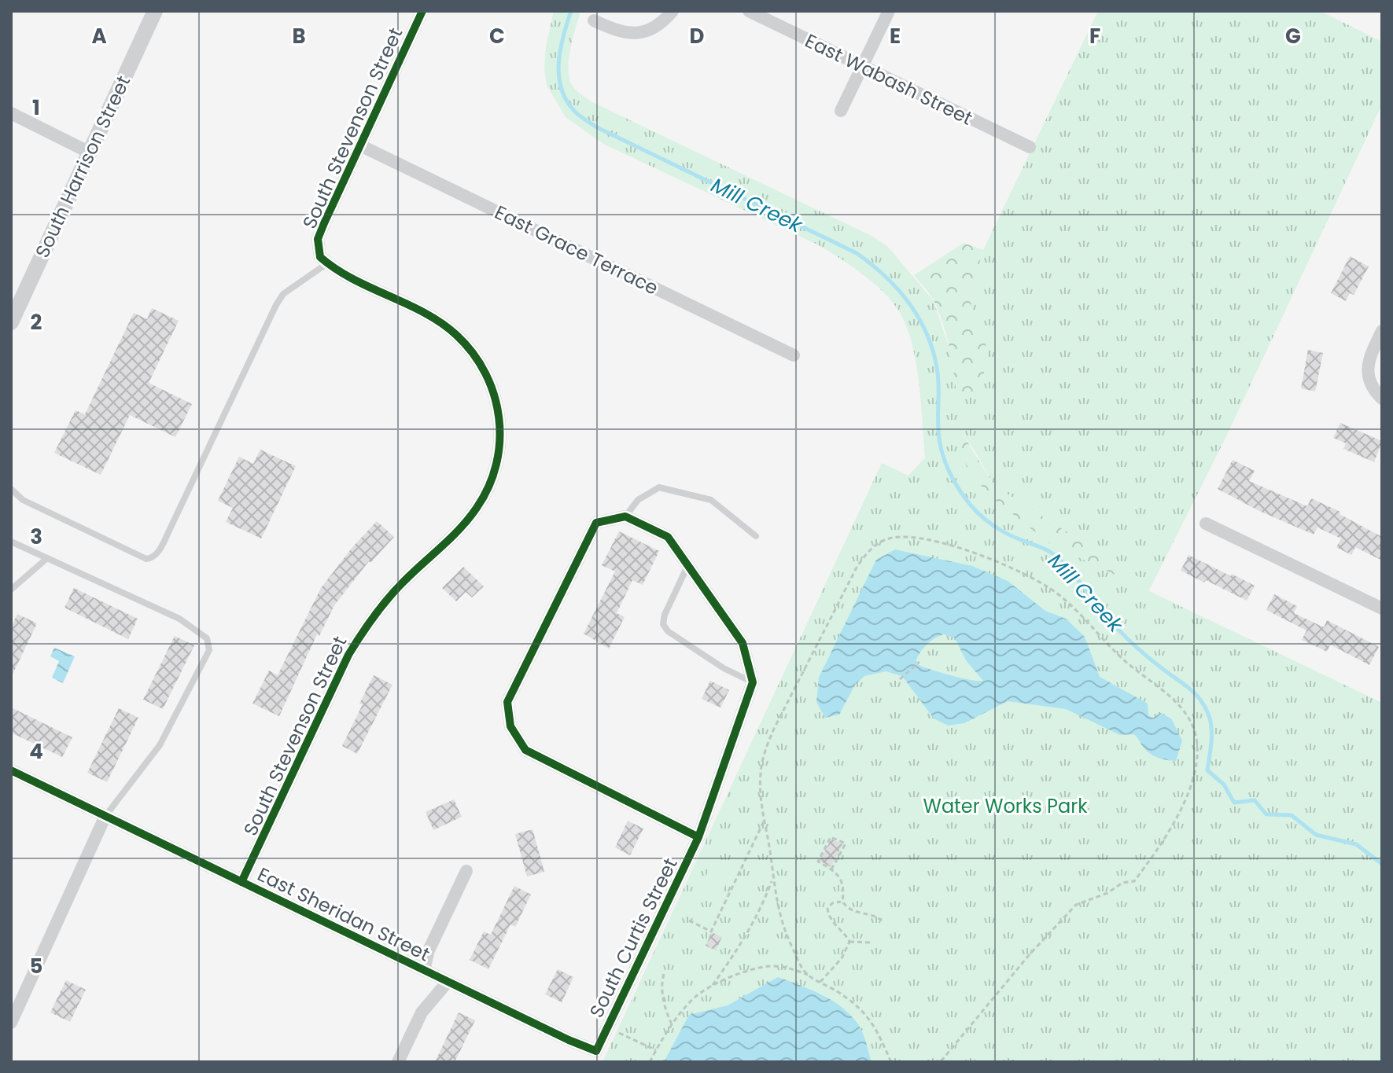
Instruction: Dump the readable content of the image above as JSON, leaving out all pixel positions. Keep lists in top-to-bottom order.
{
  "streets": {
    "street": [
      "East Wabash Street",
      "South Stevenson Street",
      "South Harrison Street",
      "East Grace Terrace",
      "East Sheridan Street",
      "South Curtis Street"
    ]
  },
  "crossings": [
    ["South Stevenson Street", "East Grace Terrace"],
    ["South Stevenson Street", "East Sheridan Street"],
    ["East Sheridan Street", "South Curtis Street"]
  ],
  "water": ["Mill Creek"],
  "parks": ["Water Works Park"],
  "grid": {
    "columns": [
      "A",
      "B",
      "C",
      "D",
      "E",
      "F",
      "G"
    ],
    "rows": [
      "1",
      "2",
      "3",
      "4",
      "5"
    ]
  }
}
